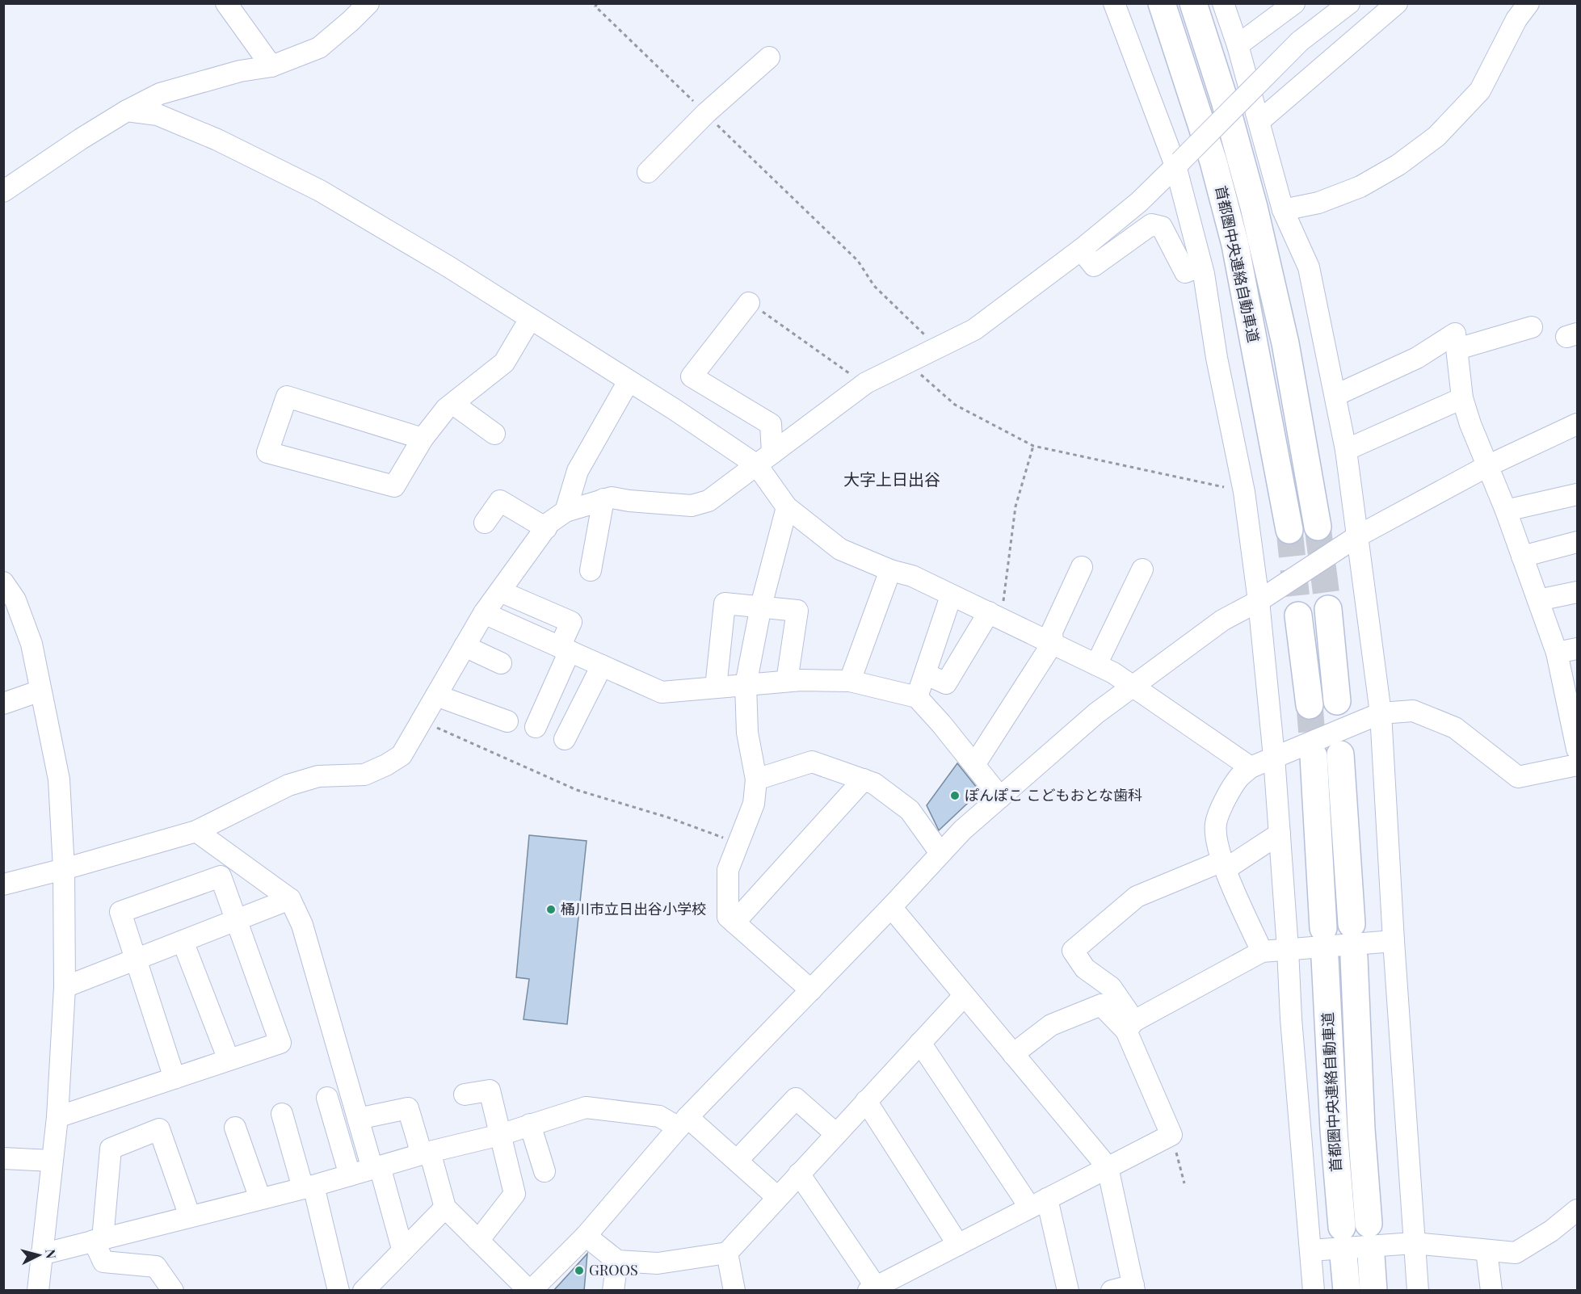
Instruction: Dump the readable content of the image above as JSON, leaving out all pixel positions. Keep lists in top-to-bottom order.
{
  "streets": {
    "highway": ["首都圏中央連絡自動車道"]
  },
  "districts": ["大字上日出谷"],
  "places": ["ぽんぽこ こどもおとな歯科", "桶川市立日出谷小学校", "GROOS"],
  "north": "right"
}
